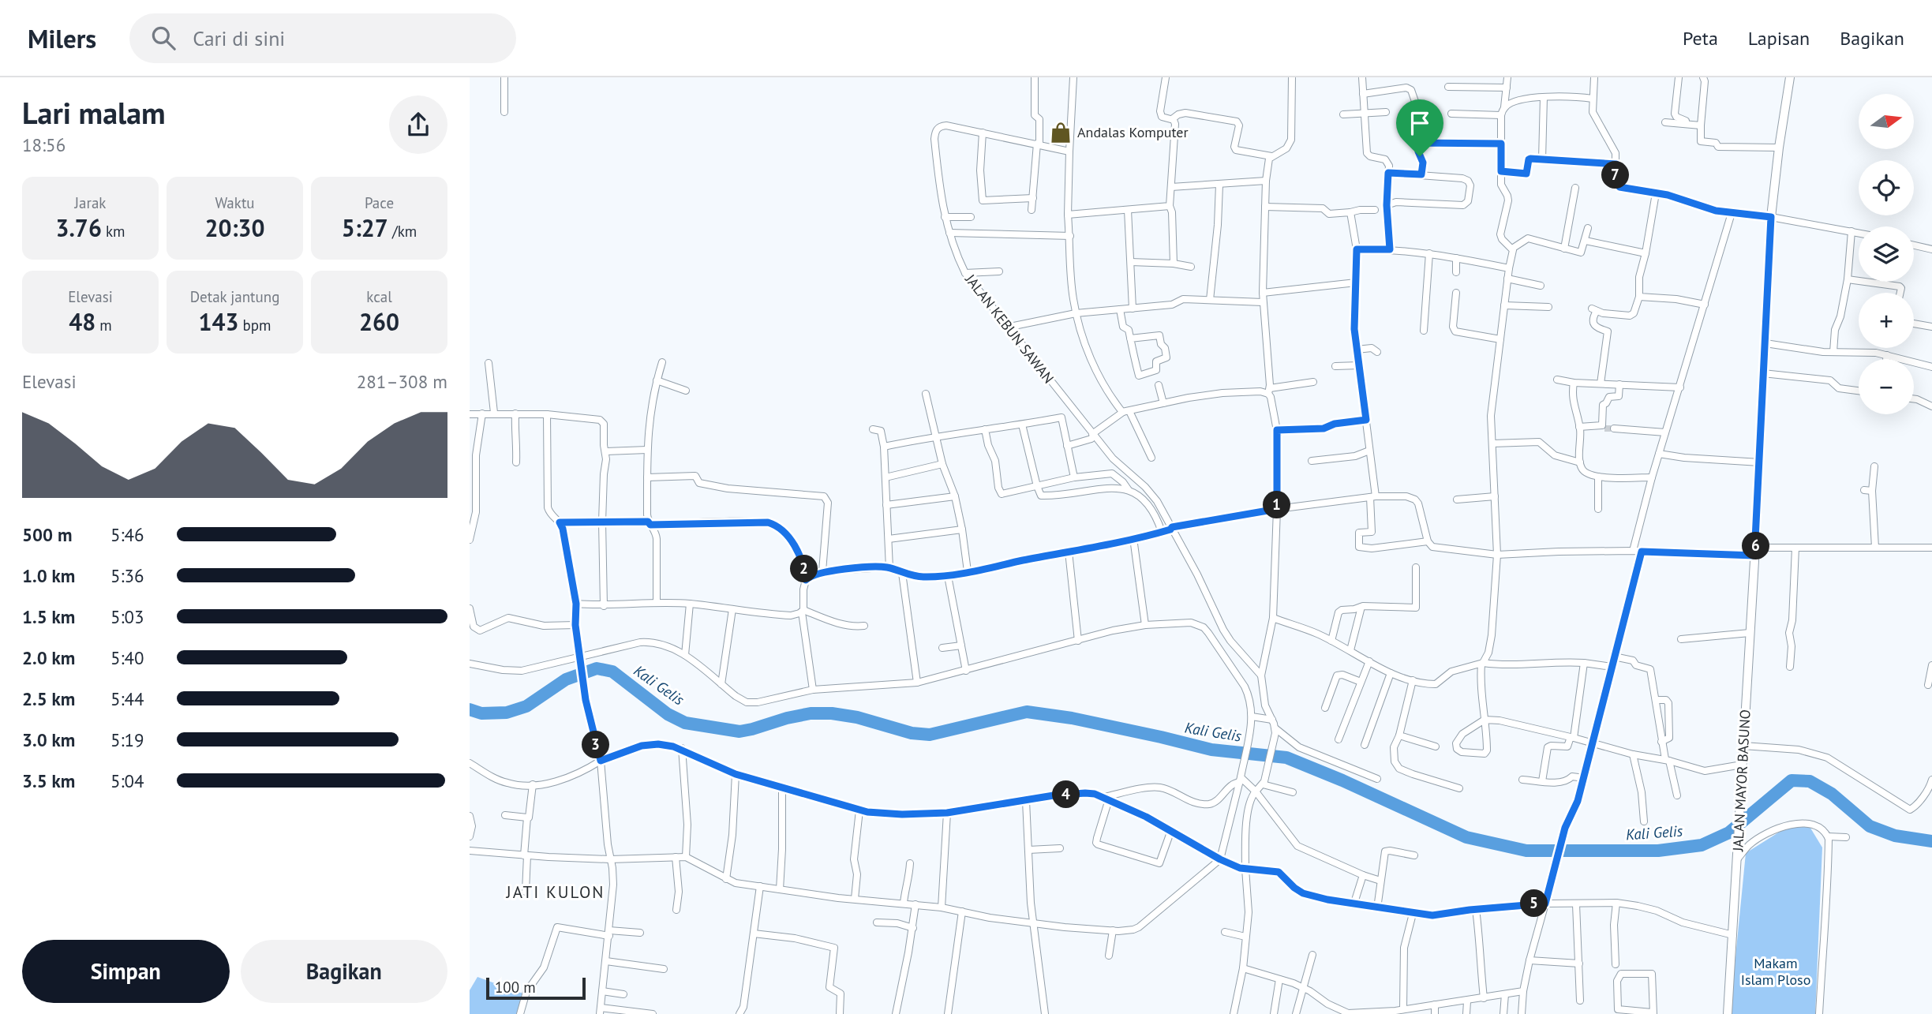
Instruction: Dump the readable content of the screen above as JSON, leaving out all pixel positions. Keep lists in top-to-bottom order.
{
  "streets": {
    "main road": ["JALAN MAYOR BASUNO"],
    "street": ["JALAN KEBUN SAWAN"]
  },
  "districts": ["JATI KULON"],
  "water": ["Kali Gelis"],
  "parks": ["Makam Islam Ploso"],
  "places": {
    "shop": ["Andalas Komputer"]
  },
  "scale_bar": "100 m",
  "north": "right",
  "page": {
    "header": "Milers",
    "search": "Cari di sini",
    "nav": ["Peta", "Lapisan", "Bagikan"],
    "heading": ["Lari malam", "18:56"],
    "map_buttons": ["+", "−"],
    "pins": [
      "7",
      "1",
      "6",
      "2",
      "3",
      "4",
      "5"
    ],
    "stats": [
      ["Jarak", "3.76 km"],
      ["Waktu", "20:30"],
      ["Pace", "5:27 /km"],
      ["Elevasi", "48 m"],
      ["Detak jantung", "143 bpm"],
      ["kcal", "260"]
    ],
    "chart": ["Elevasi", "281–308 m"],
    "list": [
      {
        "name": "500 m",
        "note": "5:46"
      },
      {
        "name": "1.0 km",
        "note": "5:36"
      },
      {
        "name": "1.5 km",
        "note": "5:03"
      },
      {
        "name": "2.0 km",
        "note": "5:40"
      },
      {
        "name": "2.5 km",
        "note": "5:44"
      },
      {
        "name": "3.0 km",
        "note": "5:19"
      },
      {
        "name": "3.5 km",
        "note": "5:04"
      }
    ],
    "buttons": ["Simpan", "Bagikan"],
    "scale": "100 m"
  }
}
